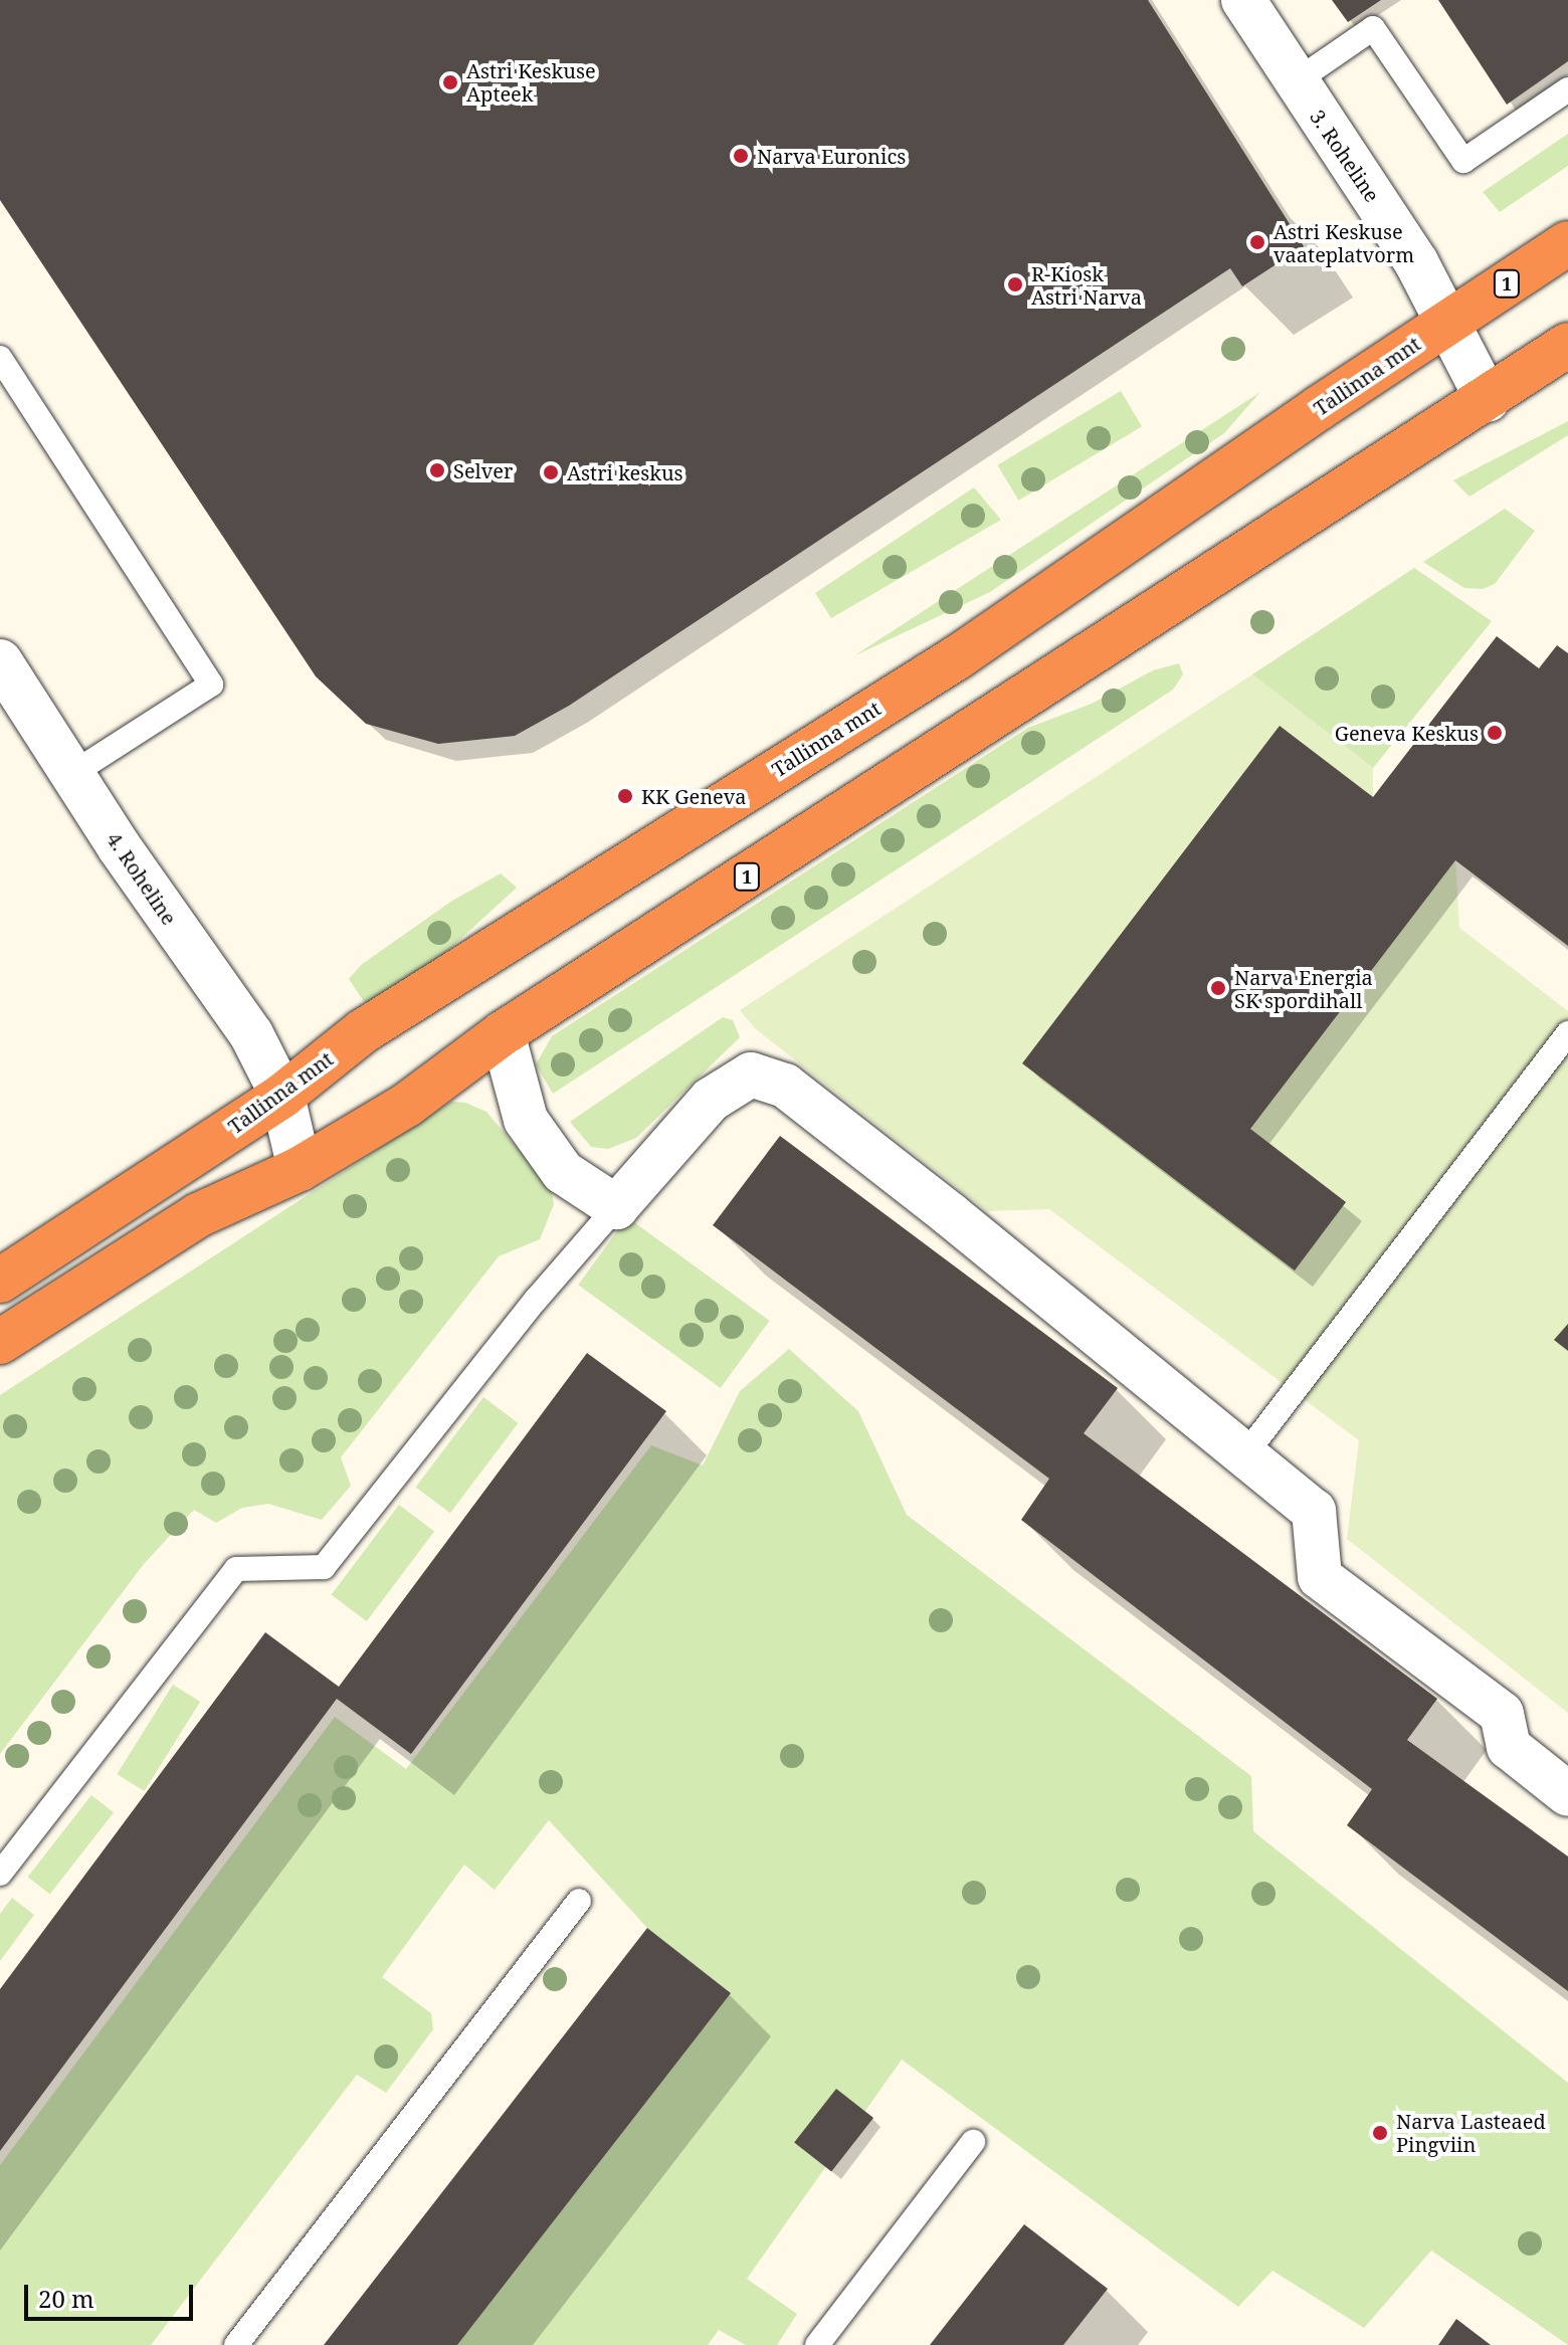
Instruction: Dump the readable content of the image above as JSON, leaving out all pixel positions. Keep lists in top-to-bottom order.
{
  "streets": {
    "highway": ["1", "Tallinna mnt"],
    "street": ["3. Roheline", "4. Roheline"]
  },
  "crossings": [
    ["3. Roheline", "1"],
    ["3. Roheline", "Tallinna mnt"],
    ["1", "4. Roheline"],
    ["Tallinna mnt", "4. Roheline"]
  ],
  "places": [
    "Astri Keskuse Apteek",
    "Narva Euronics",
    "Astri Keskuse vaateplatvorm",
    "R-Kiosk Astri Narva",
    "Selver",
    "Astri keskus",
    "Geneva Keskus",
    "KK Geneva",
    "Narva Energia SK spordihall",
    "Narva Lasteaed Pingviin"
  ],
  "scale_bar": "20 m"
}
